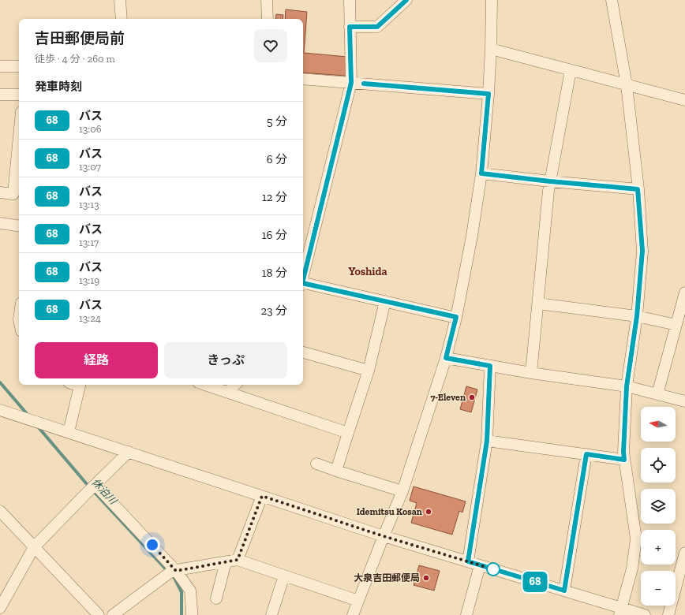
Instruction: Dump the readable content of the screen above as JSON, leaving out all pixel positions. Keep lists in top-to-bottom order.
{
  "districts": ["Yoshida"],
  "water": ["休泊川"],
  "places": ["7-Eleven", "Idemitsu Kosan", "大泉吉田郵便局"],
  "lines": ["bus line 68"],
  "north": "left",
  "page": {
    "on_map": "68",
    "heading": [
      ["吉田郵便局前", "徒歩 · 4 分 · 260 m"],
      "発車時刻"
    ],
    "list": [
      {
        "mark": "68",
        "name": "バス",
        "note": "13:06",
        "value": "5 分"
      },
      {
        "mark": "68",
        "name": "バス",
        "note": "13:07",
        "value": "6 分"
      },
      {
        "mark": "68",
        "name": "バス",
        "note": "13:13",
        "value": "12 分"
      },
      {
        "mark": "68",
        "name": "バス",
        "note": "13:17",
        "value": "16 分"
      },
      {
        "mark": "68",
        "name": "バス",
        "note": "13:19",
        "value": "18 分"
      },
      {
        "mark": "68",
        "name": "バス",
        "note": "13:24",
        "value": "23 分"
      }
    ],
    "buttons": ["経路", "きっぷ"],
    "map_buttons": ["+", "−"]
  }
}
